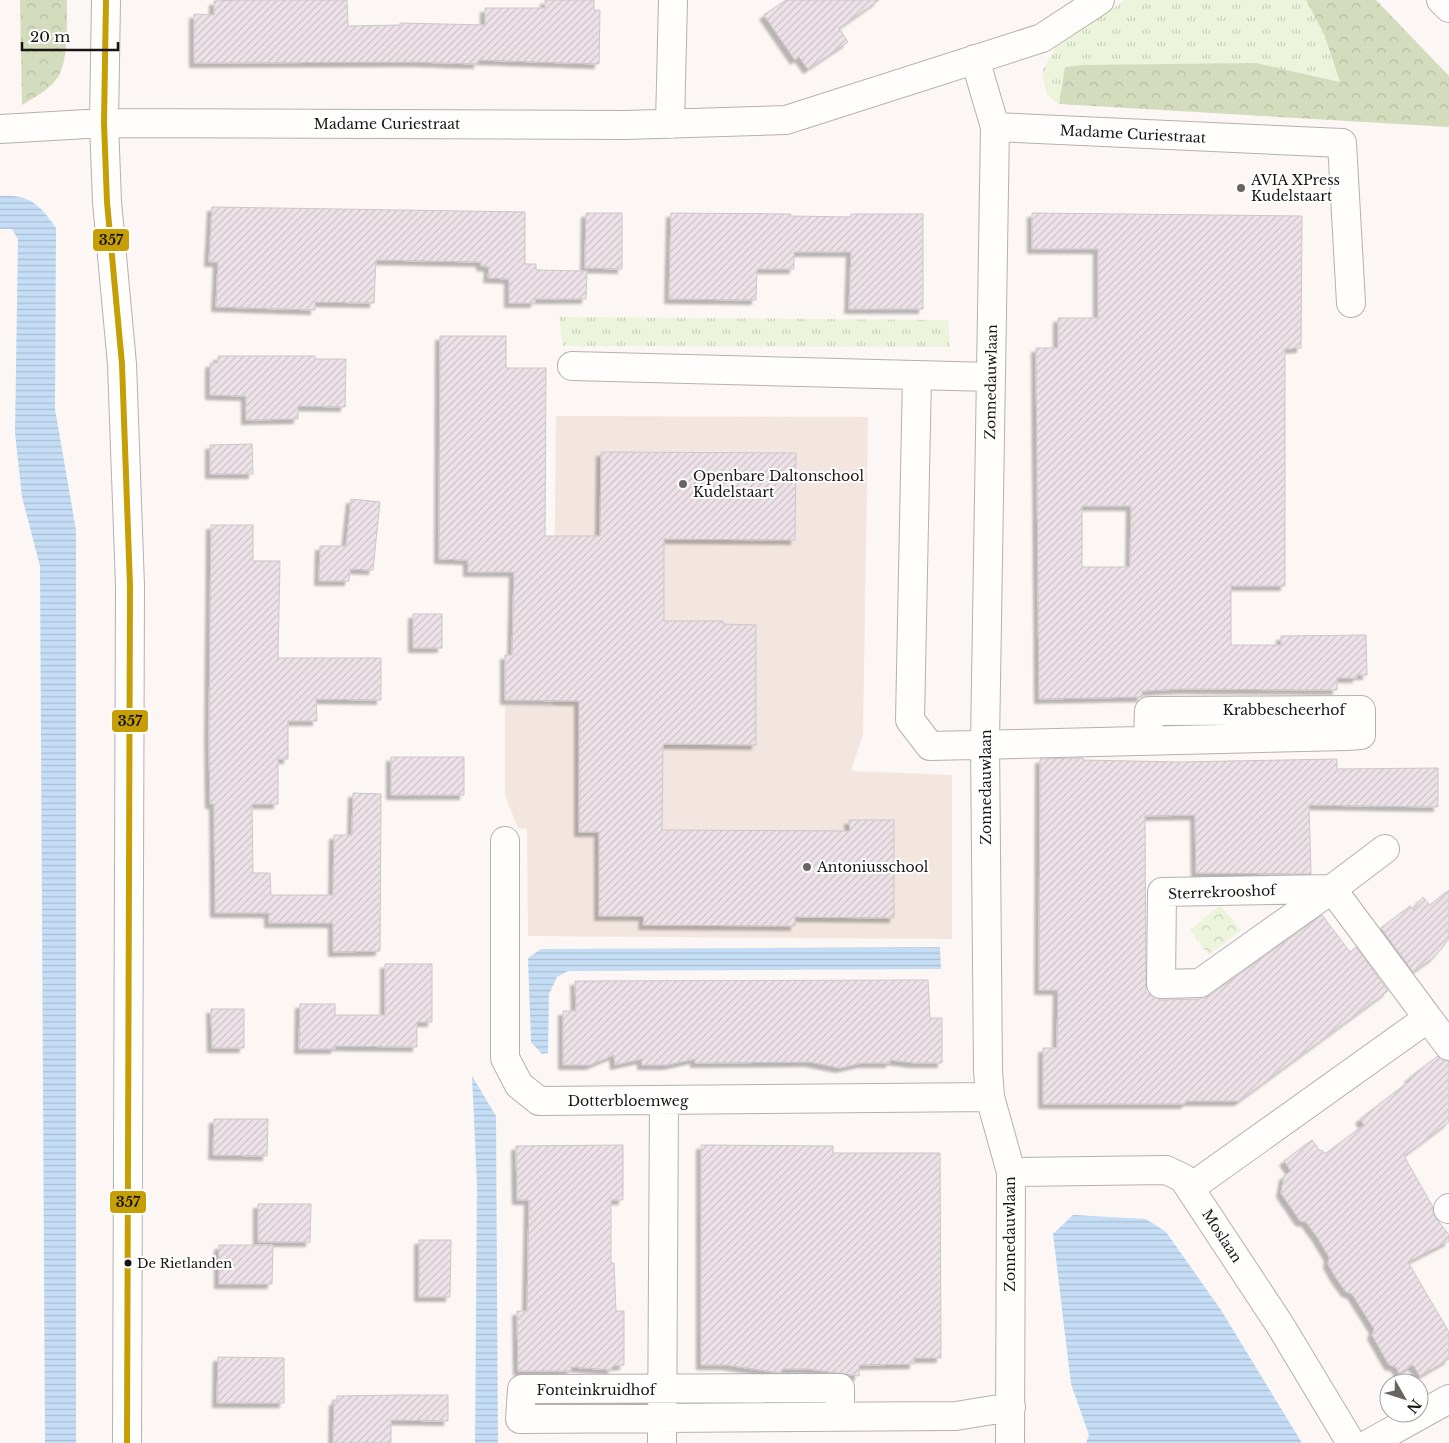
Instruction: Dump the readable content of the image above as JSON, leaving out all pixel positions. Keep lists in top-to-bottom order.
{
  "streets": {
    "street": [
      "Madame Curiestraat",
      "Zonnedauwlaan",
      "Krabbescheerhof",
      "Sterrekrooshof",
      "Dotterbloemweg",
      "Moslaan",
      "Fonteinkruidhof"
    ]
  },
  "crossings": [
    ["Madame Curiestraat", "Zonnedauwlaan"],
    ["Zonnedauwlaan", "Krabbescheerhof"],
    ["Zonnedauwlaan", "Dotterbloemweg"],
    ["Zonnedauwlaan", "Moslaan"],
    ["Zonnedauwlaan", "Fonteinkruidhof"],
    ["Dotterbloemweg", "Fonteinkruidhof"]
  ],
  "places": [
    "AVIA XPress Kudelstaart",
    "Openbare Daltonschool Kudelstaart",
    "Antoniusschool",
    "De Rietlanden"
  ],
  "lines": ["transit line 357"],
  "scale_bar": "20 m",
  "north": "bottom right"
}
